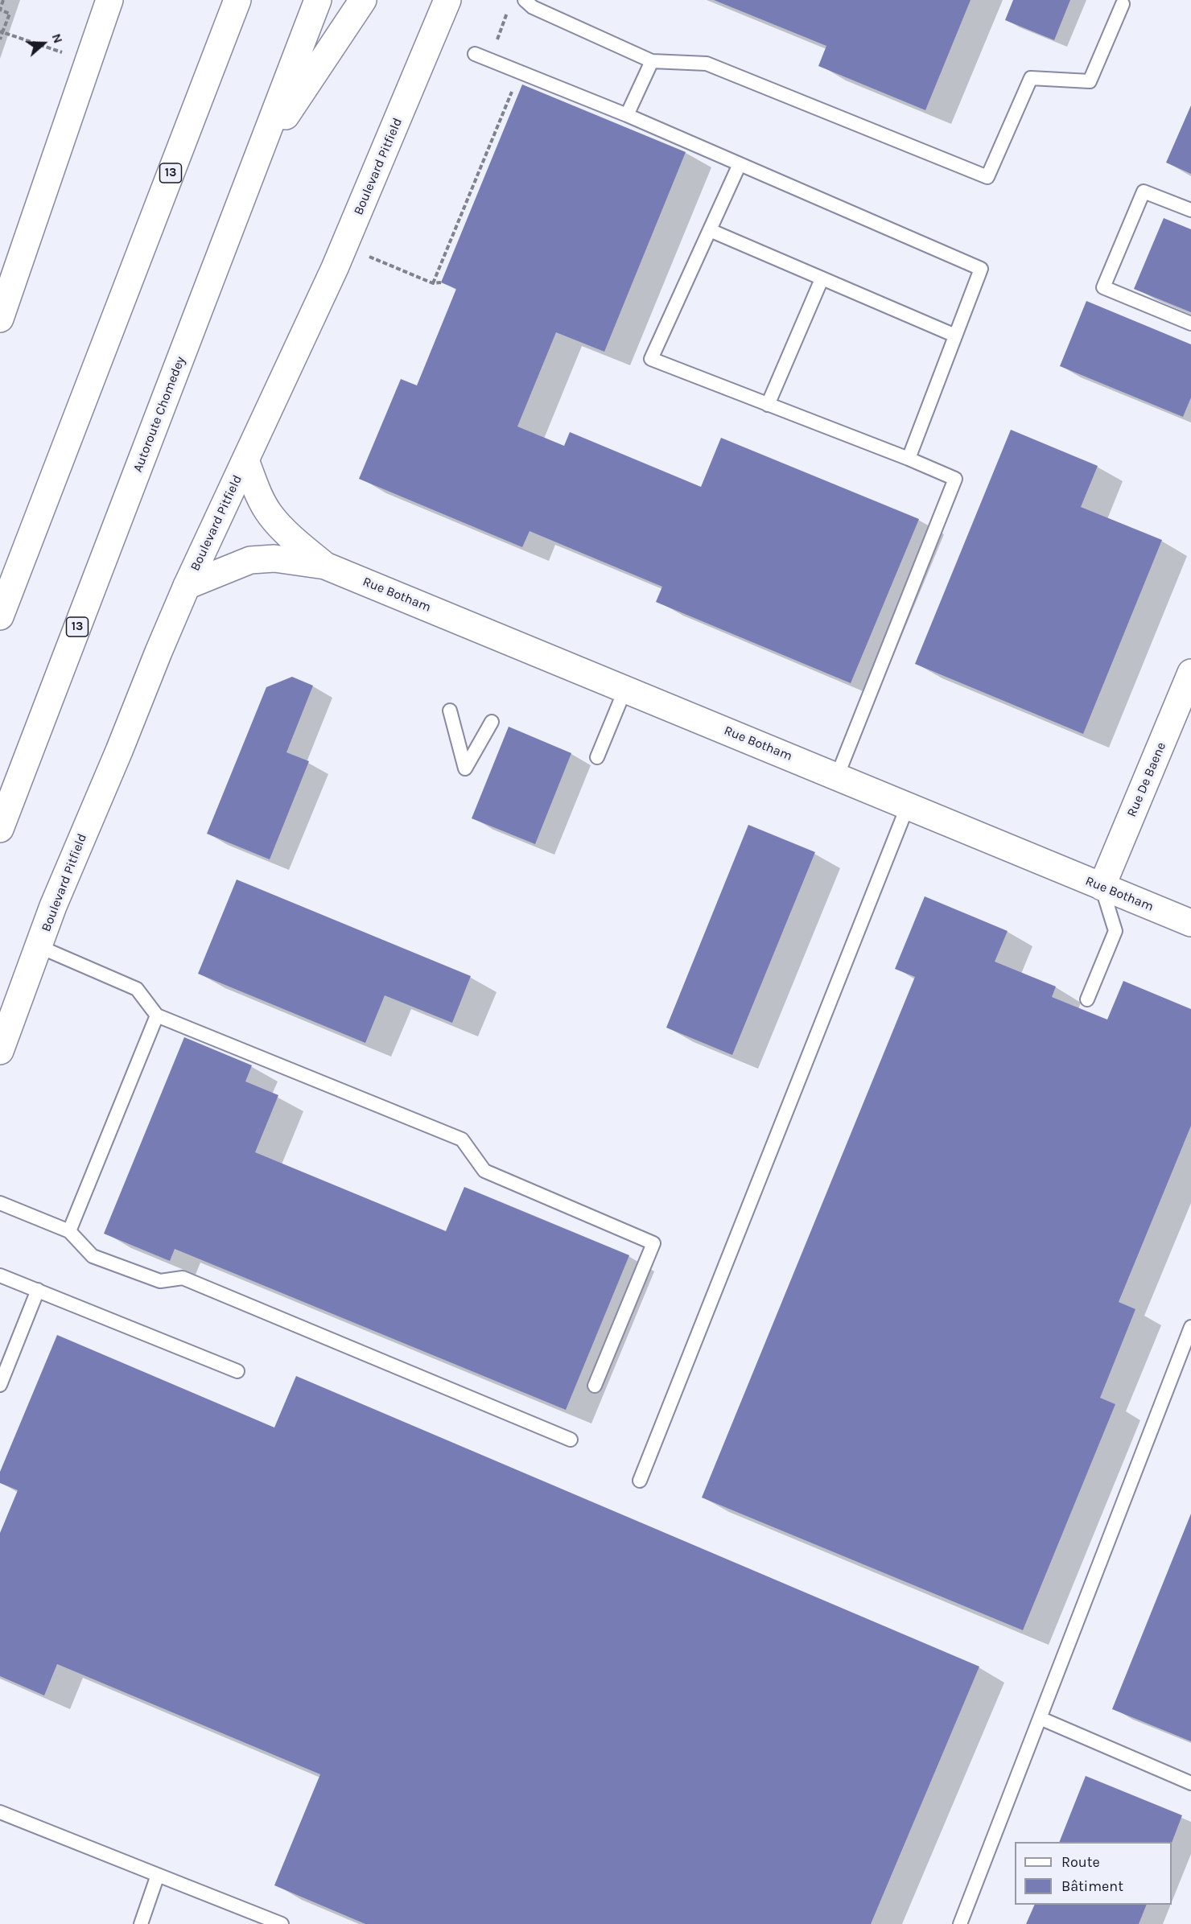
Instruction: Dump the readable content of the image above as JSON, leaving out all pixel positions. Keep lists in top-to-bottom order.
{
  "streets": {
    "main road": [
      "Boulevard Pitfield",
      "13",
      "Autoroute Chomedey",
      "Rue Botham",
      "Rue De Baene"
    ]
  },
  "crossings": [
    ["Boulevard Pitfield", "Rue Botham"],
    ["Rue Botham", "Rue De Baene"]
  ],
  "legend": ["Route", "Bâtiment"],
  "north": "right"
}
